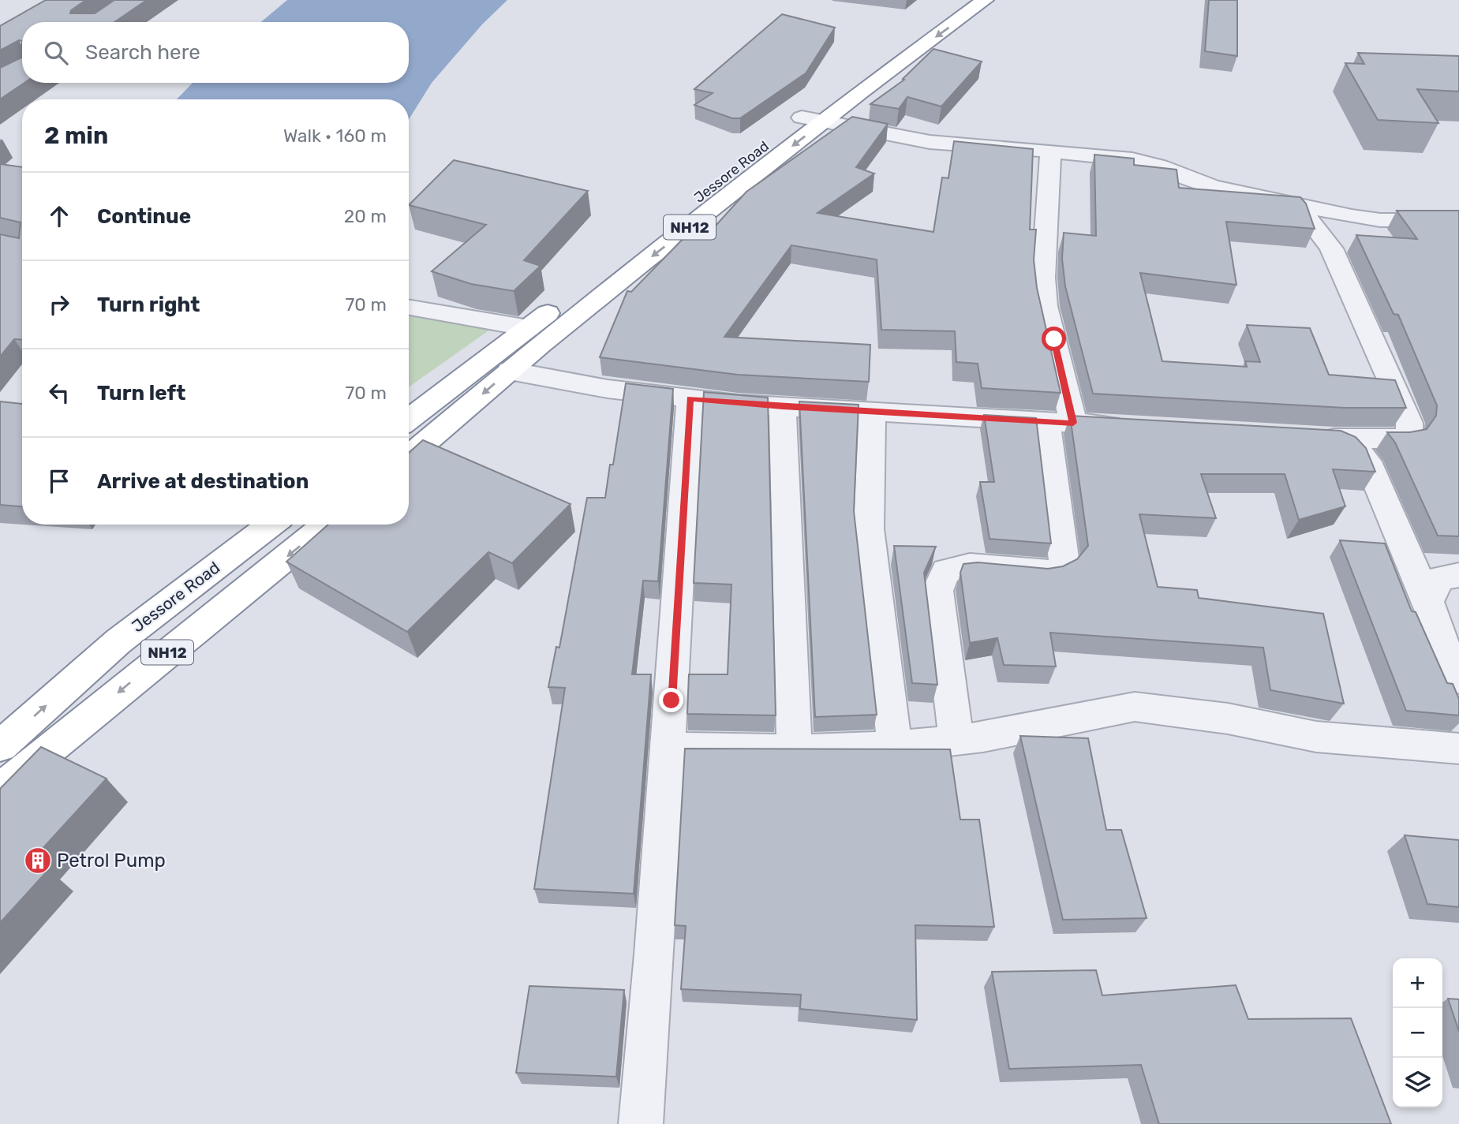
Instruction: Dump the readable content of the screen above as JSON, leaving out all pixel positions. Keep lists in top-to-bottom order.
{
  "streets": {
    "highway": ["Jessore Road", "NH12"]
  },
  "places": {
    "building": ["Petrol Pump"]
  },
  "page": {
    "search": "Search here",
    "heading": ["2 min", "Walk · 160 m"],
    "list": [
      ["Continue", "20 m"],
      ["Turn right", "70 m"],
      ["Turn left", "70 m"],
      "Arrive at destination"
    ],
    "map_buttons": ["+", "−"]
  }
}
